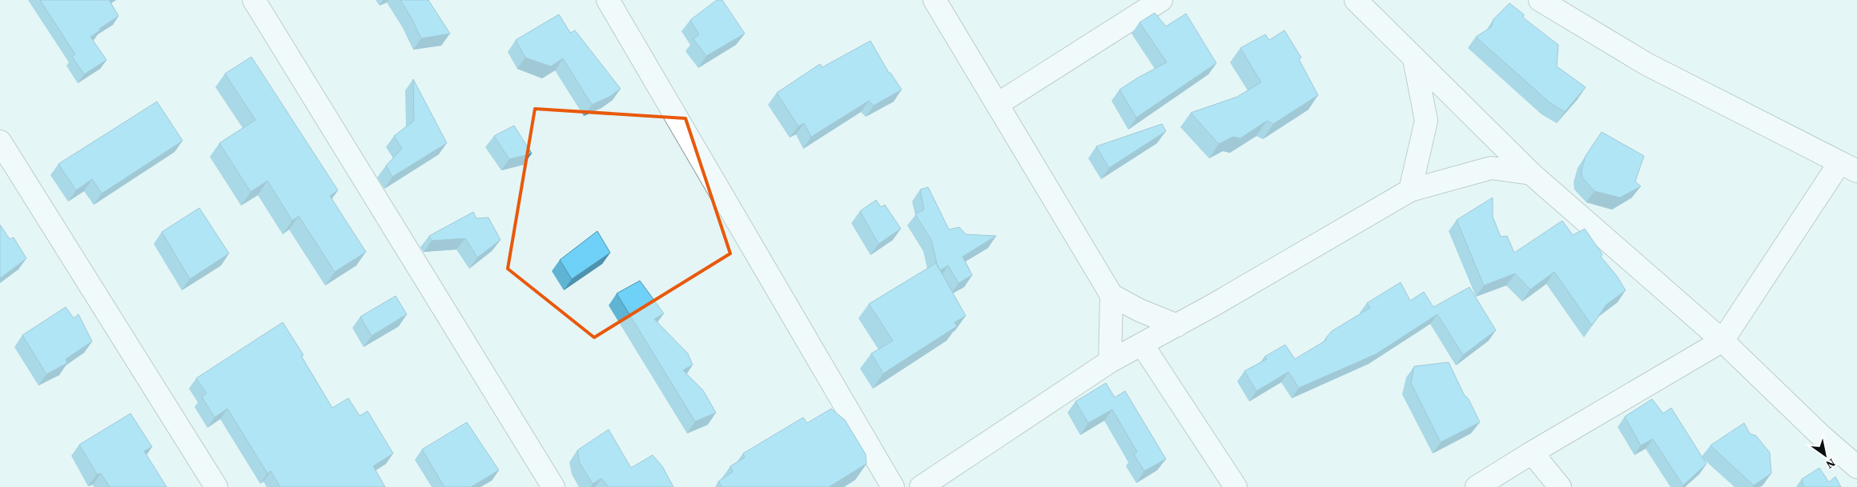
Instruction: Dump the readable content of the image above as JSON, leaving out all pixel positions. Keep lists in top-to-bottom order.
{
  "north": "bottom right"
}
